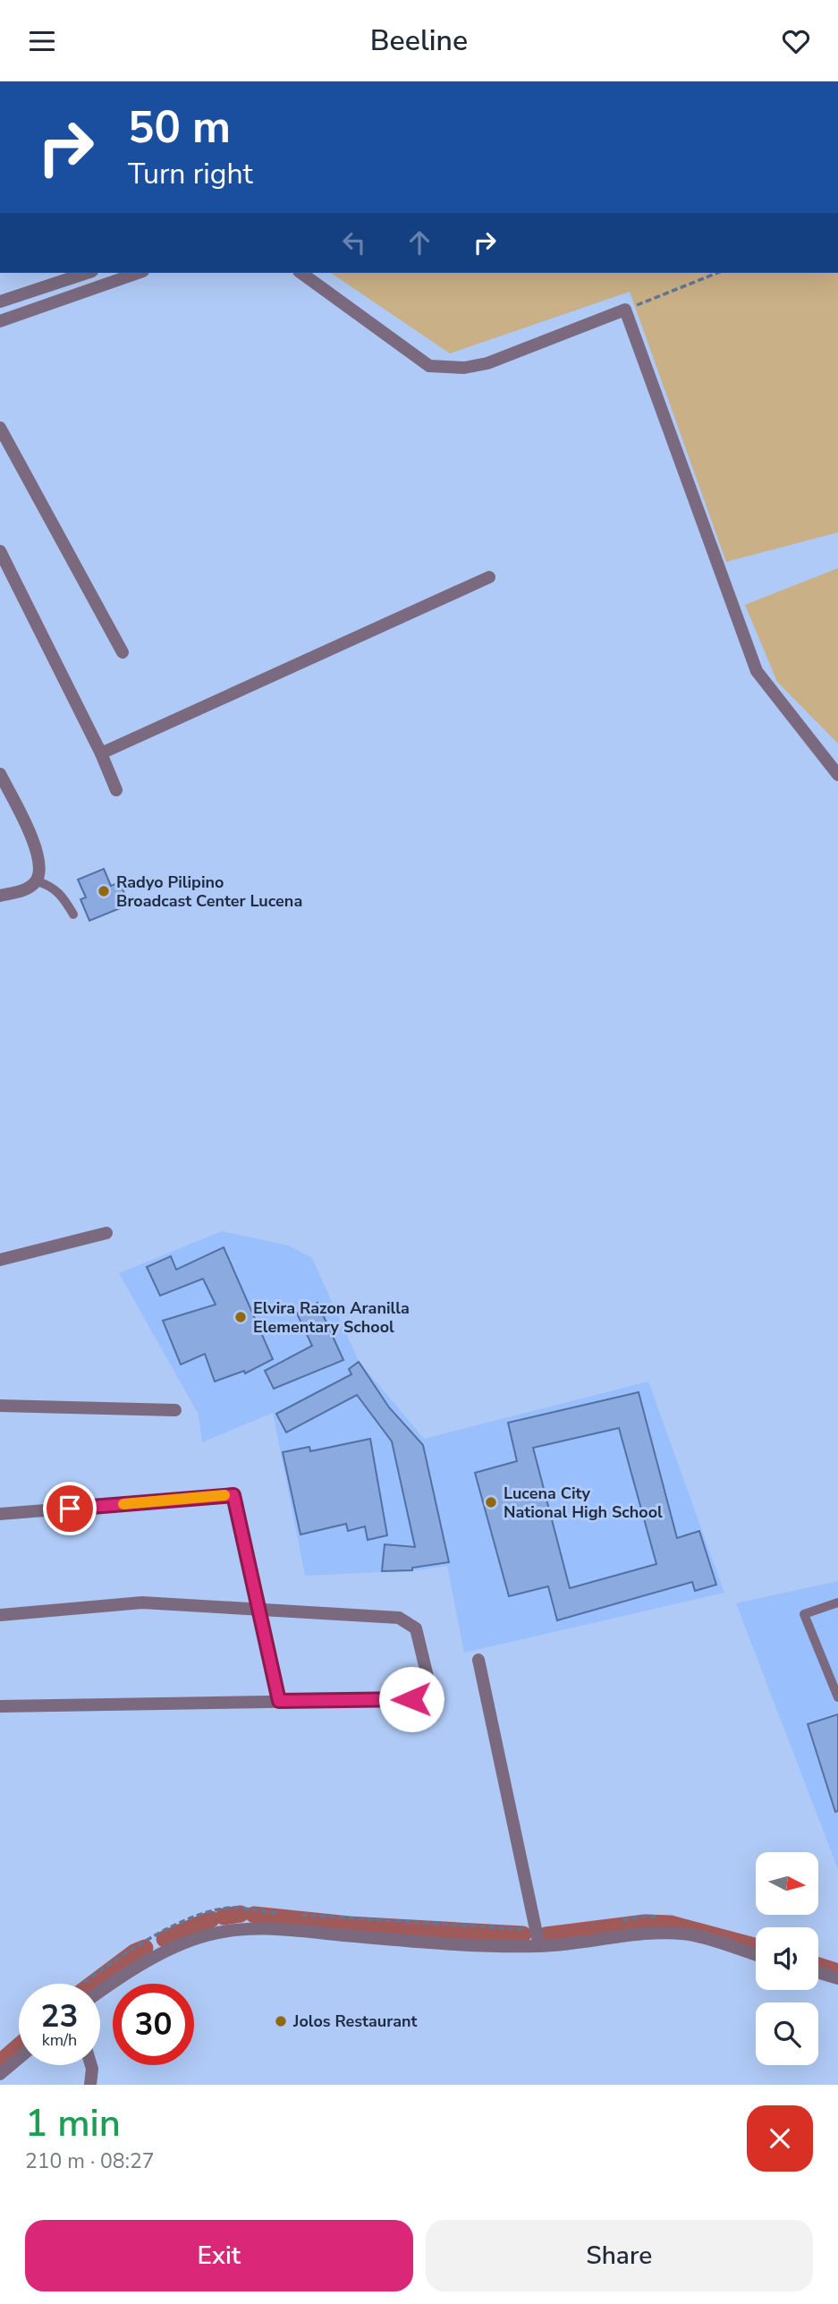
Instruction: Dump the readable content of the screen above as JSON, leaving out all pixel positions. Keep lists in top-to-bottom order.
{
  "places": [
    "Radyo Pilipino Broadcast Center Lucena",
    "Elvira Razon Aranilla Elementary School",
    "Lucena City National High School",
    "Jolos Restaurant"
  ],
  "north": "right",
  "page": {
    "header": "Beeline",
    "turn": ["50 m", "Turn right"],
    "speed": "23 km/h",
    "limit": "30",
    "heading": ["1 min", "210 m · 08:27"],
    "buttons": ["Exit", "Share"]
  }
}
